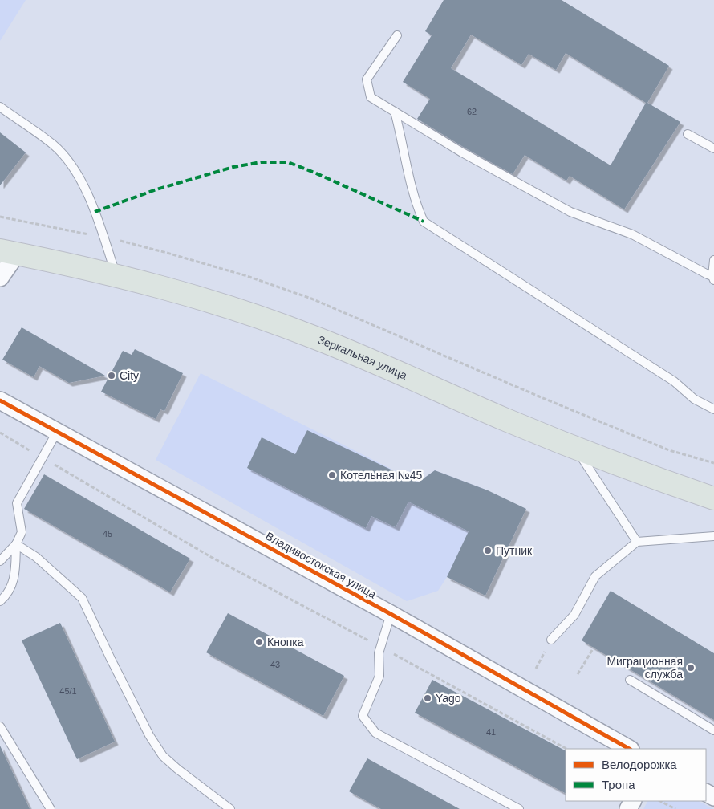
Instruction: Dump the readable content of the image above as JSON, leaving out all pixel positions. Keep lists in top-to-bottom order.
{
  "streets": {
    "main road": ["Зеркальная улица"],
    "street": ["Владивостокская улица"]
  },
  "places": [
    "City",
    "Котельная №45",
    "Путник",
    "Кнопка",
    "Миграционная служба",
    "Yago"
  ],
  "house_numbers": [
    "62",
    "45",
    "43",
    "45/1",
    "41"
  ],
  "legend": ["Велодорожка", "Тропа"]
}
